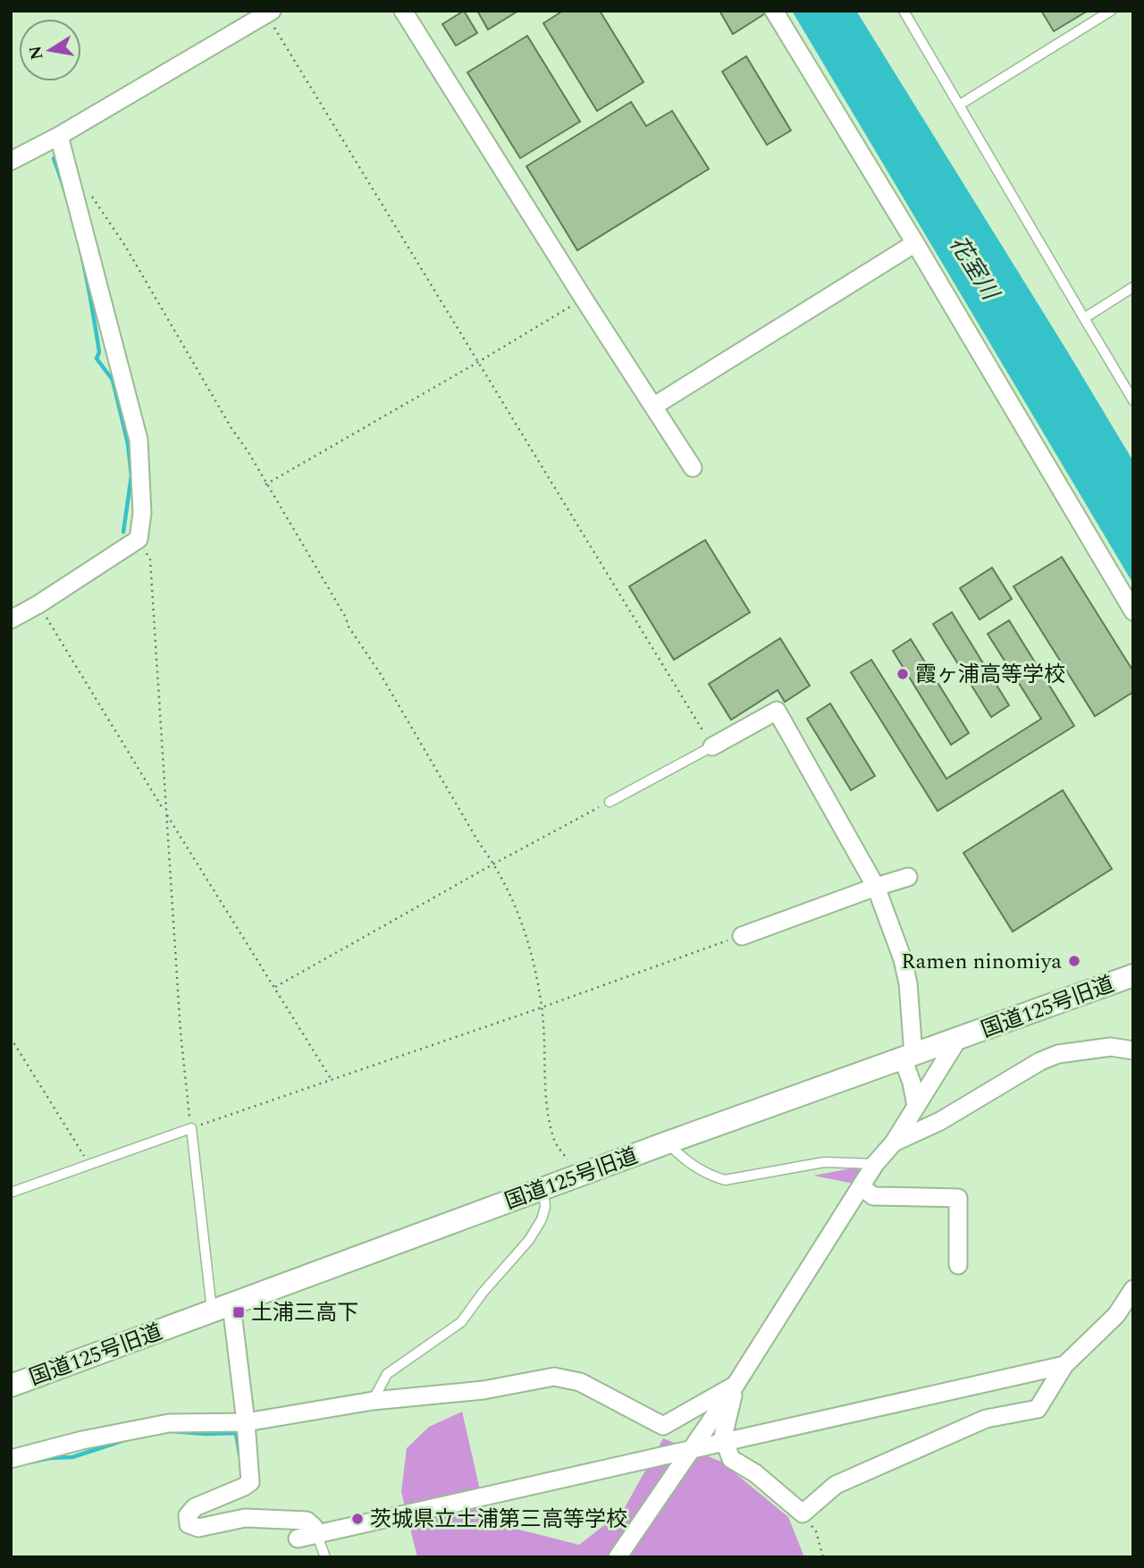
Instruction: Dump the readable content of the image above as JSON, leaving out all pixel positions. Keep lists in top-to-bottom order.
{
  "streets": {
    "street": ["国道125号旧道"]
  },
  "water": ["花室川"],
  "places": {
    "other": ["霞ヶ浦高等学校", "Ramen ninomiya", "茨城県立土浦第三高等学校"],
    "transit": ["土浦三高下"]
  },
  "north": "left"
}
